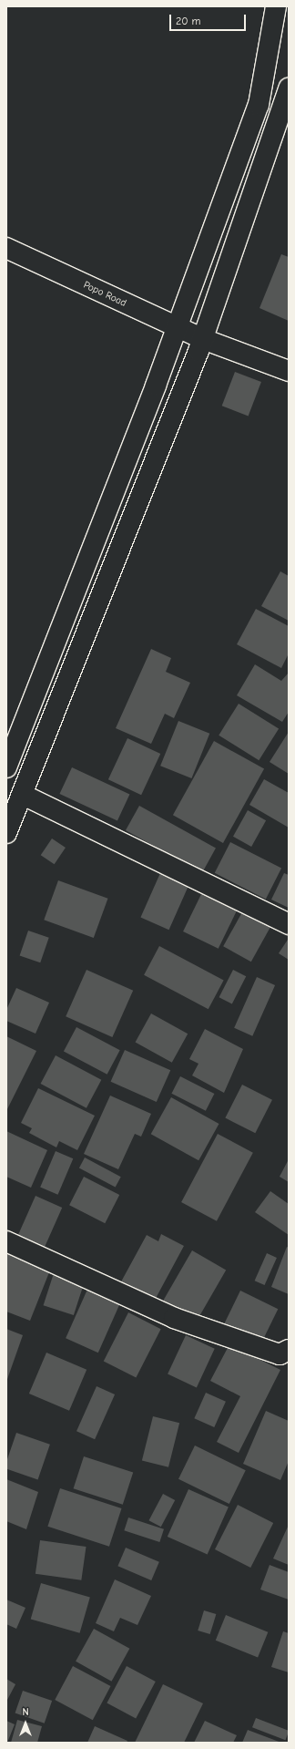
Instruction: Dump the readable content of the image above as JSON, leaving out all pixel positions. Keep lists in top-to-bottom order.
{
  "streets": {
    "main road": ["Popo Road"]
  },
  "scale_bar": "20 m",
  "north": "top"
}
